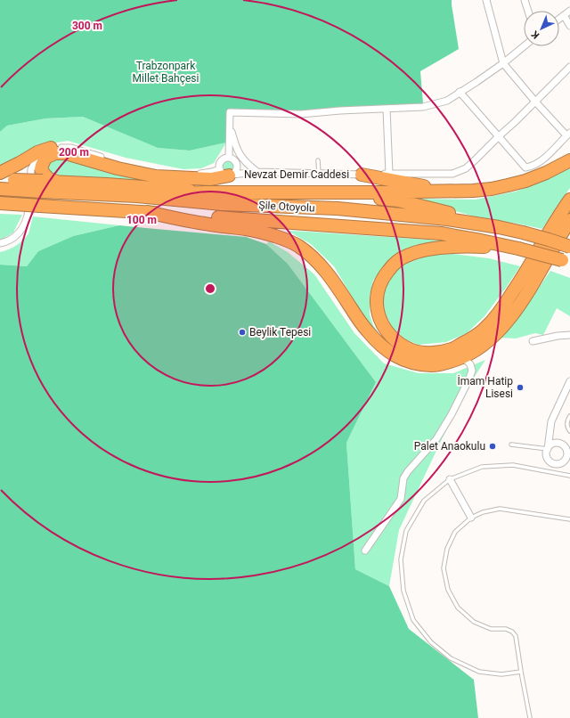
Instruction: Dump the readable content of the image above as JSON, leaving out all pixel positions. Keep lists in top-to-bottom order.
{
  "streets": {
    "highway": ["Şile Otoyolu"],
    "street": ["Nevzat Demir Caddesi"]
  },
  "parks": ["Trabzonpark Millet Bahçesi"],
  "places": ["Beylik Tepesi", "İmam Hatip Lisesi", "Palet Anaokulu"],
  "north": "bottom left",
  "rings": ["300 m", "200 m", "100 m"]
}
